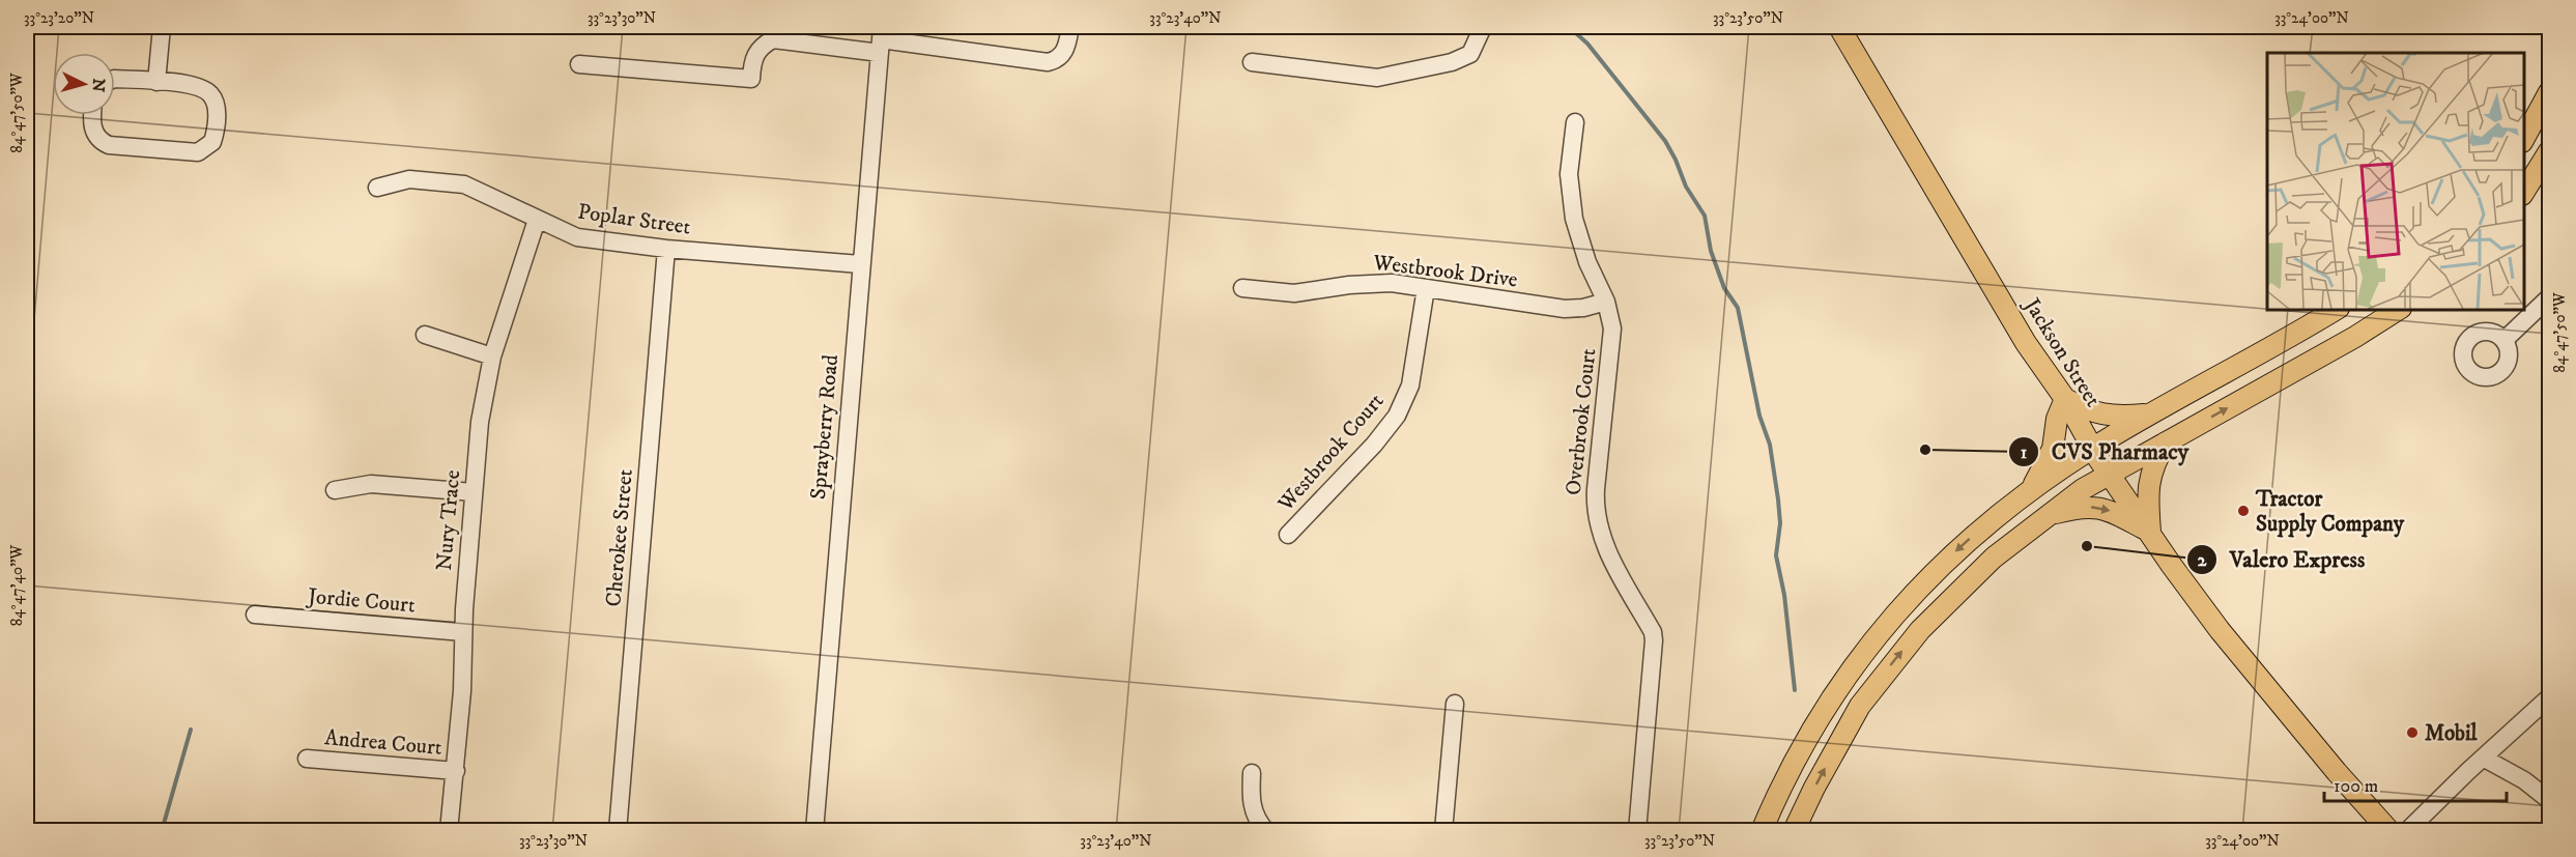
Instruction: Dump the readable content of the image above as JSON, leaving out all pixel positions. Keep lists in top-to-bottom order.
{
  "streets": {
    "main road": ["Jackson Street"],
    "street": [
      "Poplar Street",
      "Westbrook Drive",
      "Overbrook Court",
      "Sprayberry Road",
      "Westbrook Court",
      "Nury Trace",
      "Cherokee Street",
      "Jordie Court",
      "Andrea Court"
    ]
  },
  "crossings": [
    ["Poplar Street", "Sprayberry Road"],
    ["Poplar Street", "Nury Trace"],
    ["Poplar Street", "Cherokee Street"],
    ["Westbrook Drive", "Overbrook Court"],
    ["Westbrook Drive", "Westbrook Court"],
    ["Nury Trace", "Jordie Court"],
    ["Nury Trace", "Andrea Court"]
  ],
  "places": [
    "CVS Pharmacy",
    "Tractor Supply Company",
    "Valero Express",
    "Mobil"
  ],
  "scale_bar": "100 m",
  "north": "right",
  "coordinates": [
    "33°23'20\"N",
    "33°23'30\"N",
    "33°23'40\"N",
    "33°23'50\"N",
    "33°24'00\"N",
    "84°47'50\"W",
    "84°47'40\"W"
  ]
}
